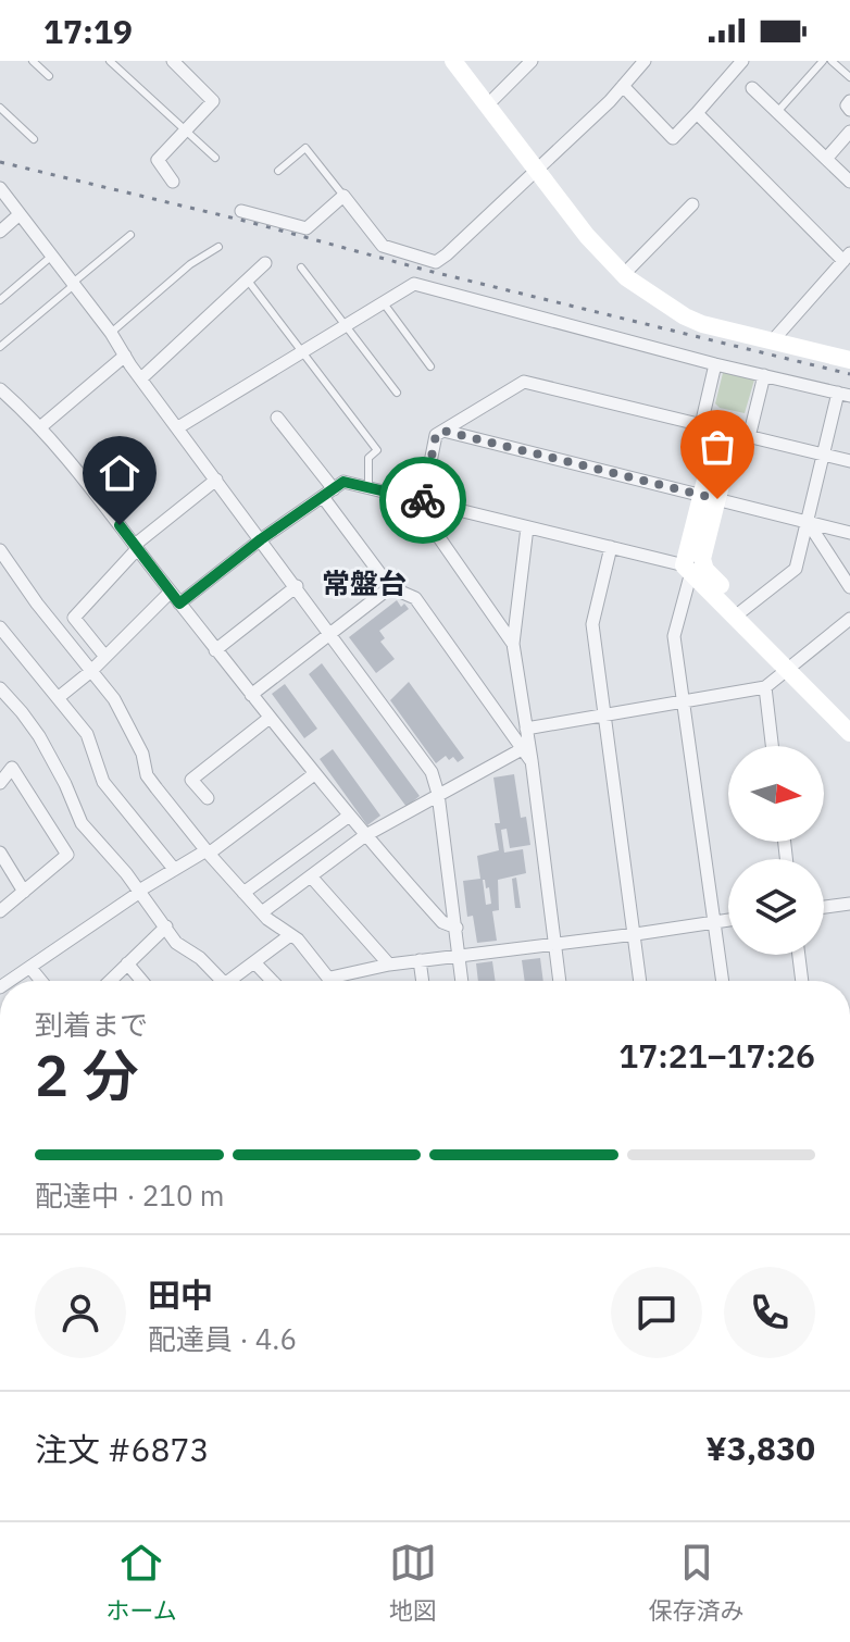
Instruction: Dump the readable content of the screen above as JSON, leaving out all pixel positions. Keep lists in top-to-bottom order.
{
  "districts": ["常盤台"],
  "north": "right",
  "page": {
    "status": "17:19",
    "heading": ["2 分", "到着まで", "17:21–17:26"],
    "panel": [
      "田中",
      "配達員 · 4.6",
      "注文 #6873",
      "¥3,830"
    ],
    "bar": "配達中 · 210 m",
    "tabs": ["ホーム", "地図", "保存済み"]
  }
}
